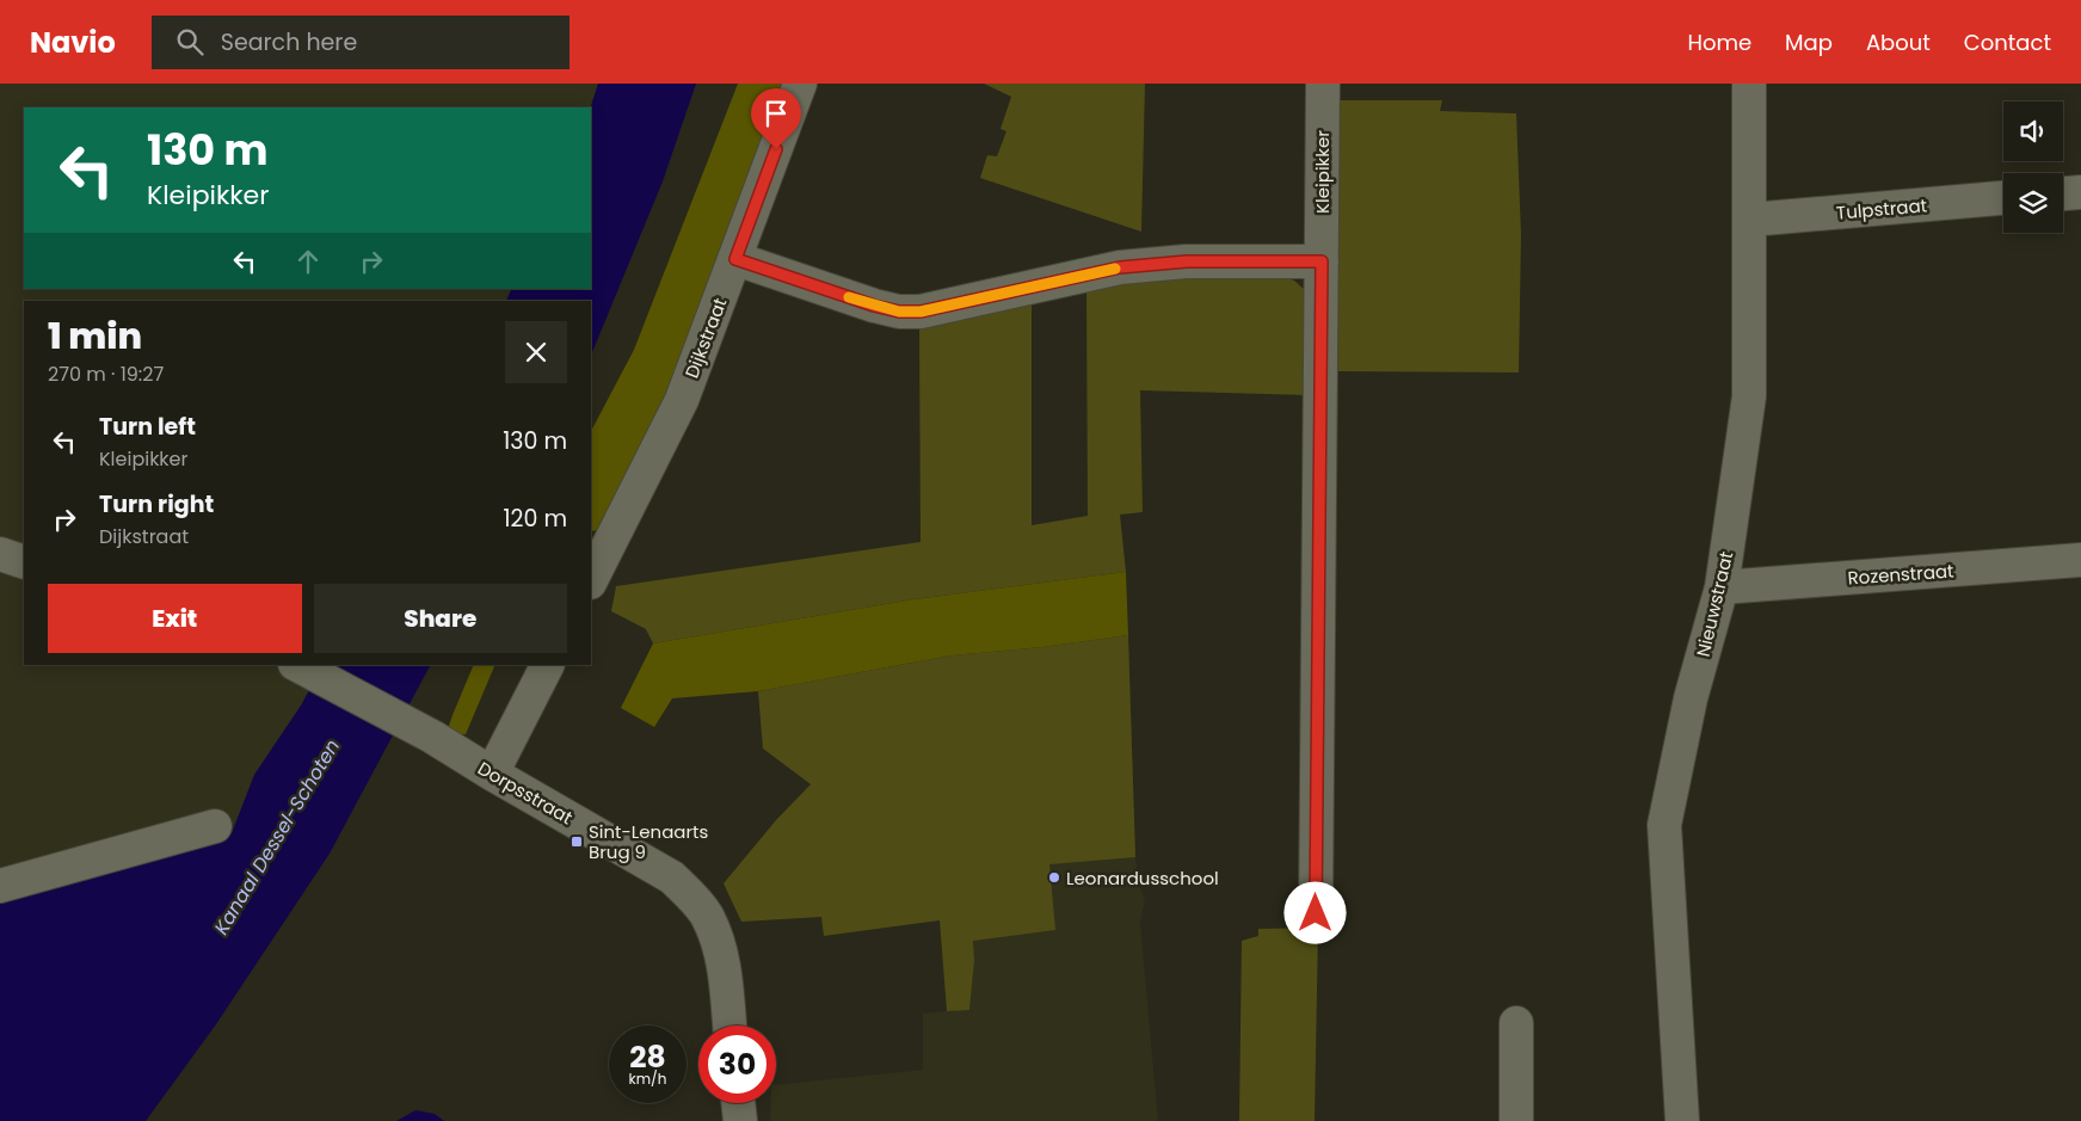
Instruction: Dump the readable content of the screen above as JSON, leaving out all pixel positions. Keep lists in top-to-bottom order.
{
  "streets": {
    "street": [
      "Kleipikker",
      "Tulpstraat",
      "Dijkstraat",
      "Rozenstraat",
      "Nieuwstraat",
      "Dorpsstraat"
    ]
  },
  "crossings": [
    ["Tulpstraat", "Nieuwstraat"],
    ["Rozenstraat", "Nieuwstraat"]
  ],
  "water": ["Kanaal Dessel-Schoten"],
  "places": {
    "transit": ["Sint-Lenaarts Brug 9"],
    "other": ["Leonardusschool"]
  },
  "page": {
    "header": "Navio",
    "search": "Search here",
    "nav": [
      "Home",
      "Map",
      "About",
      "Contact"
    ],
    "turn": ["130 m", "Kleipikker"],
    "heading": ["1 min", "270 m · 19:27"],
    "list": [
      {
        "name": "Turn left",
        "note": "Kleipikker",
        "value": "130 m"
      },
      {
        "name": "Turn right",
        "note": "Dijkstraat",
        "value": "120 m"
      }
    ],
    "buttons": ["Exit", "Share"],
    "speed": "28 km/h",
    "limit": "30"
  }
}
